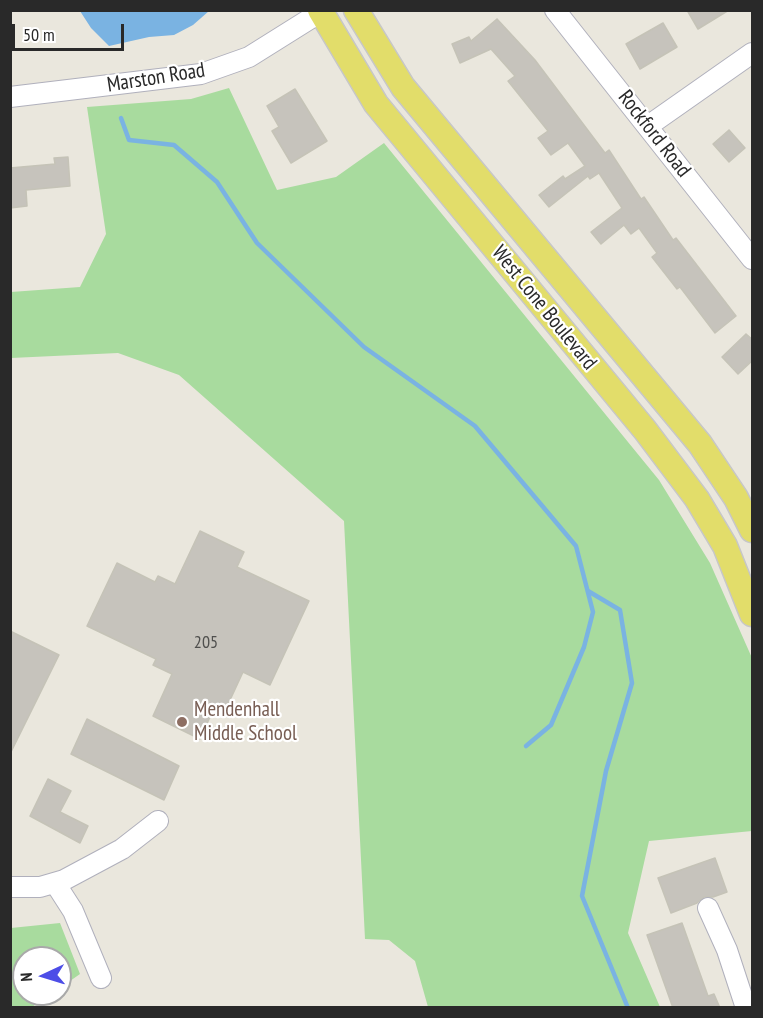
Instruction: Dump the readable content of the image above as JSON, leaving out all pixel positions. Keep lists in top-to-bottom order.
{
  "streets": {
    "main road": ["West Cone Boulevard"],
    "street": ["Marston Road", "Rockford Road"]
  },
  "crossings": [
    ["Marston Road", "West Cone Boulevard"]
  ],
  "places": ["Mendenhall Middle School"],
  "house_numbers": ["205"],
  "scale_bar": "50 m",
  "north": "left"
}
